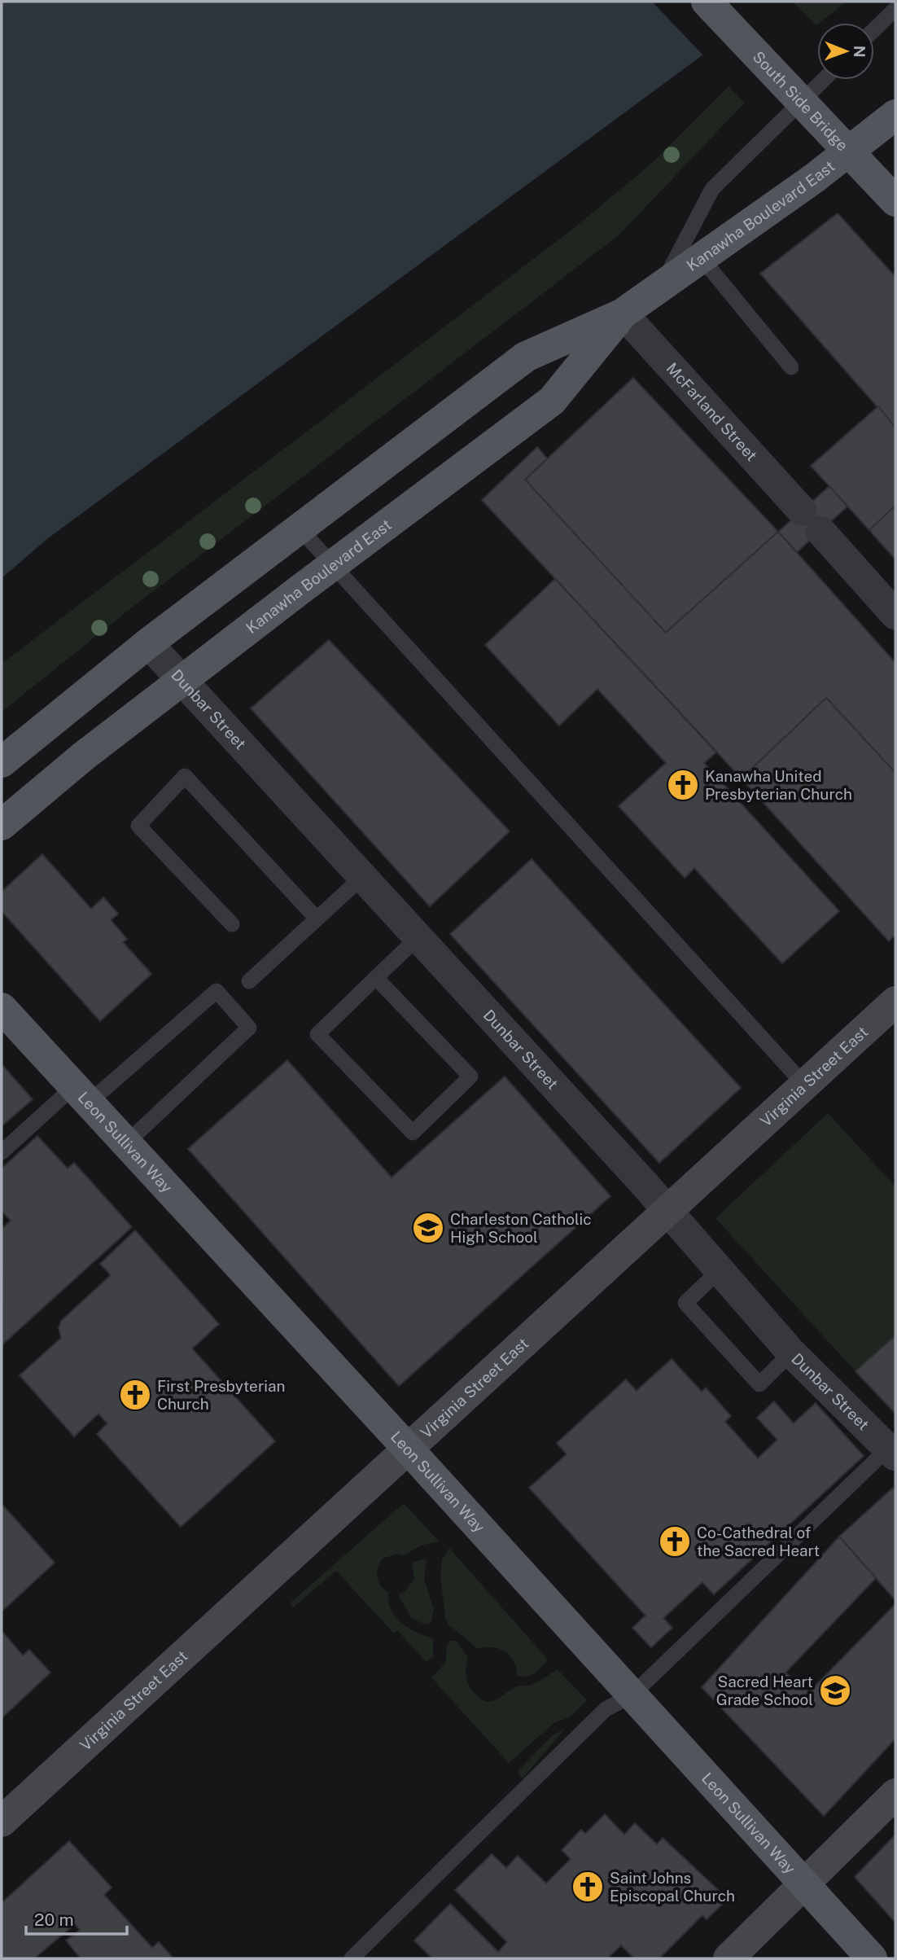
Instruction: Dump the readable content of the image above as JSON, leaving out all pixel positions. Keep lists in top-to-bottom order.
{
  "streets": {
    "main road": [
      "South Side Bridge",
      "Kanawha Boulevard East",
      "Virginia Street East",
      "Leon Sullivan Way"
    ],
    "street": ["McFarland Street", "Dunbar Street"]
  },
  "crossings": [
    ["Kanawha Boulevard East", "McFarland Street"],
    ["Kanawha Boulevard East", "Dunbar Street"],
    ["Dunbar Street", "Virginia Street East"],
    ["Virginia Street East", "Leon Sullivan Way"]
  ],
  "places": {
    "church": [
      "Kanawha United Presbyterian Church",
      "First Presbyterian Church",
      "Co-Cathedral of the Sacred Heart",
      "Saint Johns Episcopal Church"
    ],
    "school or university": ["Charleston Catholic High School", "Sacred Heart Grade School"]
  },
  "scale_bar": "20 m",
  "north": "right"
}
